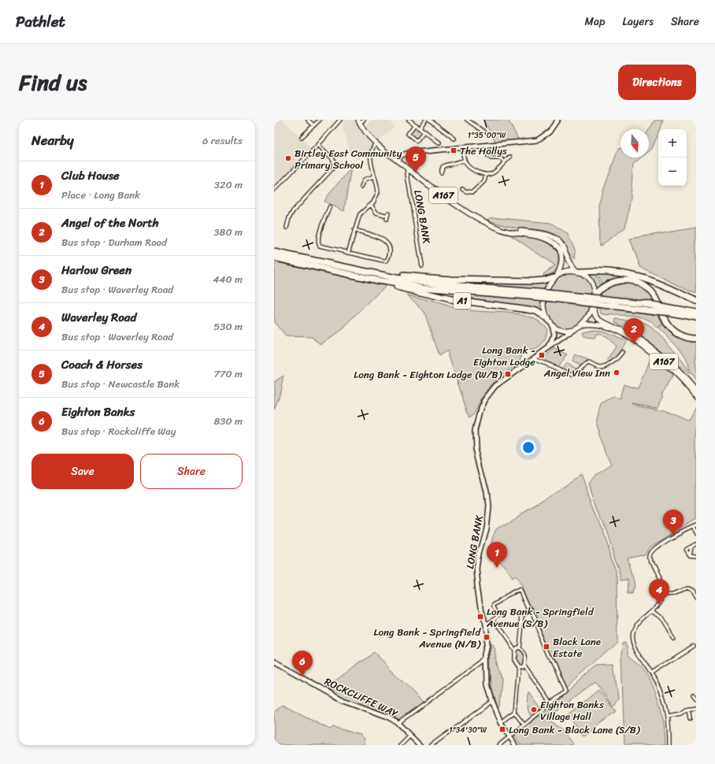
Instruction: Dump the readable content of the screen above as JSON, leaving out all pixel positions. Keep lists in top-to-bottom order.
{
  "streets": {
    "highway": ["A1"],
    "main road": ["A167", "LONG BANK", "ROCKCLIFFE WAY"]
  },
  "crossings": [
    ["A167", "LONG BANK"],
    ["A167", "A1"],
    ["LONG BANK", "A1"]
  ],
  "places": {
    "transit": [
      "The Hollys",
      "Long Bank - Eighton Lodge",
      "Long Bank - Eighton Lodge (W/B)",
      "Long Bank - Springfield Avenue (S/B)",
      "Long Bank - Springfield Avenue (N/B)",
      "Black Lane Estate",
      "Long Bank - Black Lane (S/B)"
    ],
    "other": ["Birtley East Community Primary School", "Angel View Inn", "Eighton Banks Village Hall"]
  },
  "north": "bottom",
  "page": {
    "header": "Pathlet",
    "nav": ["Map", "Layers", "Share"],
    "title": "Find us",
    "buttons": [
      "Directions",
      ["Save", "Share"]
    ],
    "heading": ["Nearby", "6 results"],
    "map_buttons": ["+", "−"],
    "pins": [
      "5",
      "2",
      "3",
      "1",
      "4",
      "6"
    ],
    "list": [
      {
        "mark": "1",
        "name": "Club House",
        "note": "Place · Long Bank",
        "value": "320 m"
      },
      {
        "mark": "2",
        "name": "Angel of the North",
        "note": "Bus stop · Durham Road",
        "value": "380 m"
      },
      {
        "mark": "3",
        "name": "Harlow Green",
        "note": "Bus stop · Waverley Road",
        "value": "440 m"
      },
      {
        "mark": "4",
        "name": "Waverley Road",
        "note": "Bus stop · Waverley Road",
        "value": "530 m"
      },
      {
        "mark": "5",
        "name": "Coach & Horses",
        "note": "Bus stop · Newcastle Bank",
        "value": "770 m"
      },
      {
        "mark": "6",
        "name": "Eighton Banks",
        "note": "Bus stop · Rockcliffe Way",
        "value": "830 m"
      }
    ]
  },
  "coordinates": ["1°35'00\"W", "1°34'30\"W"]
}
